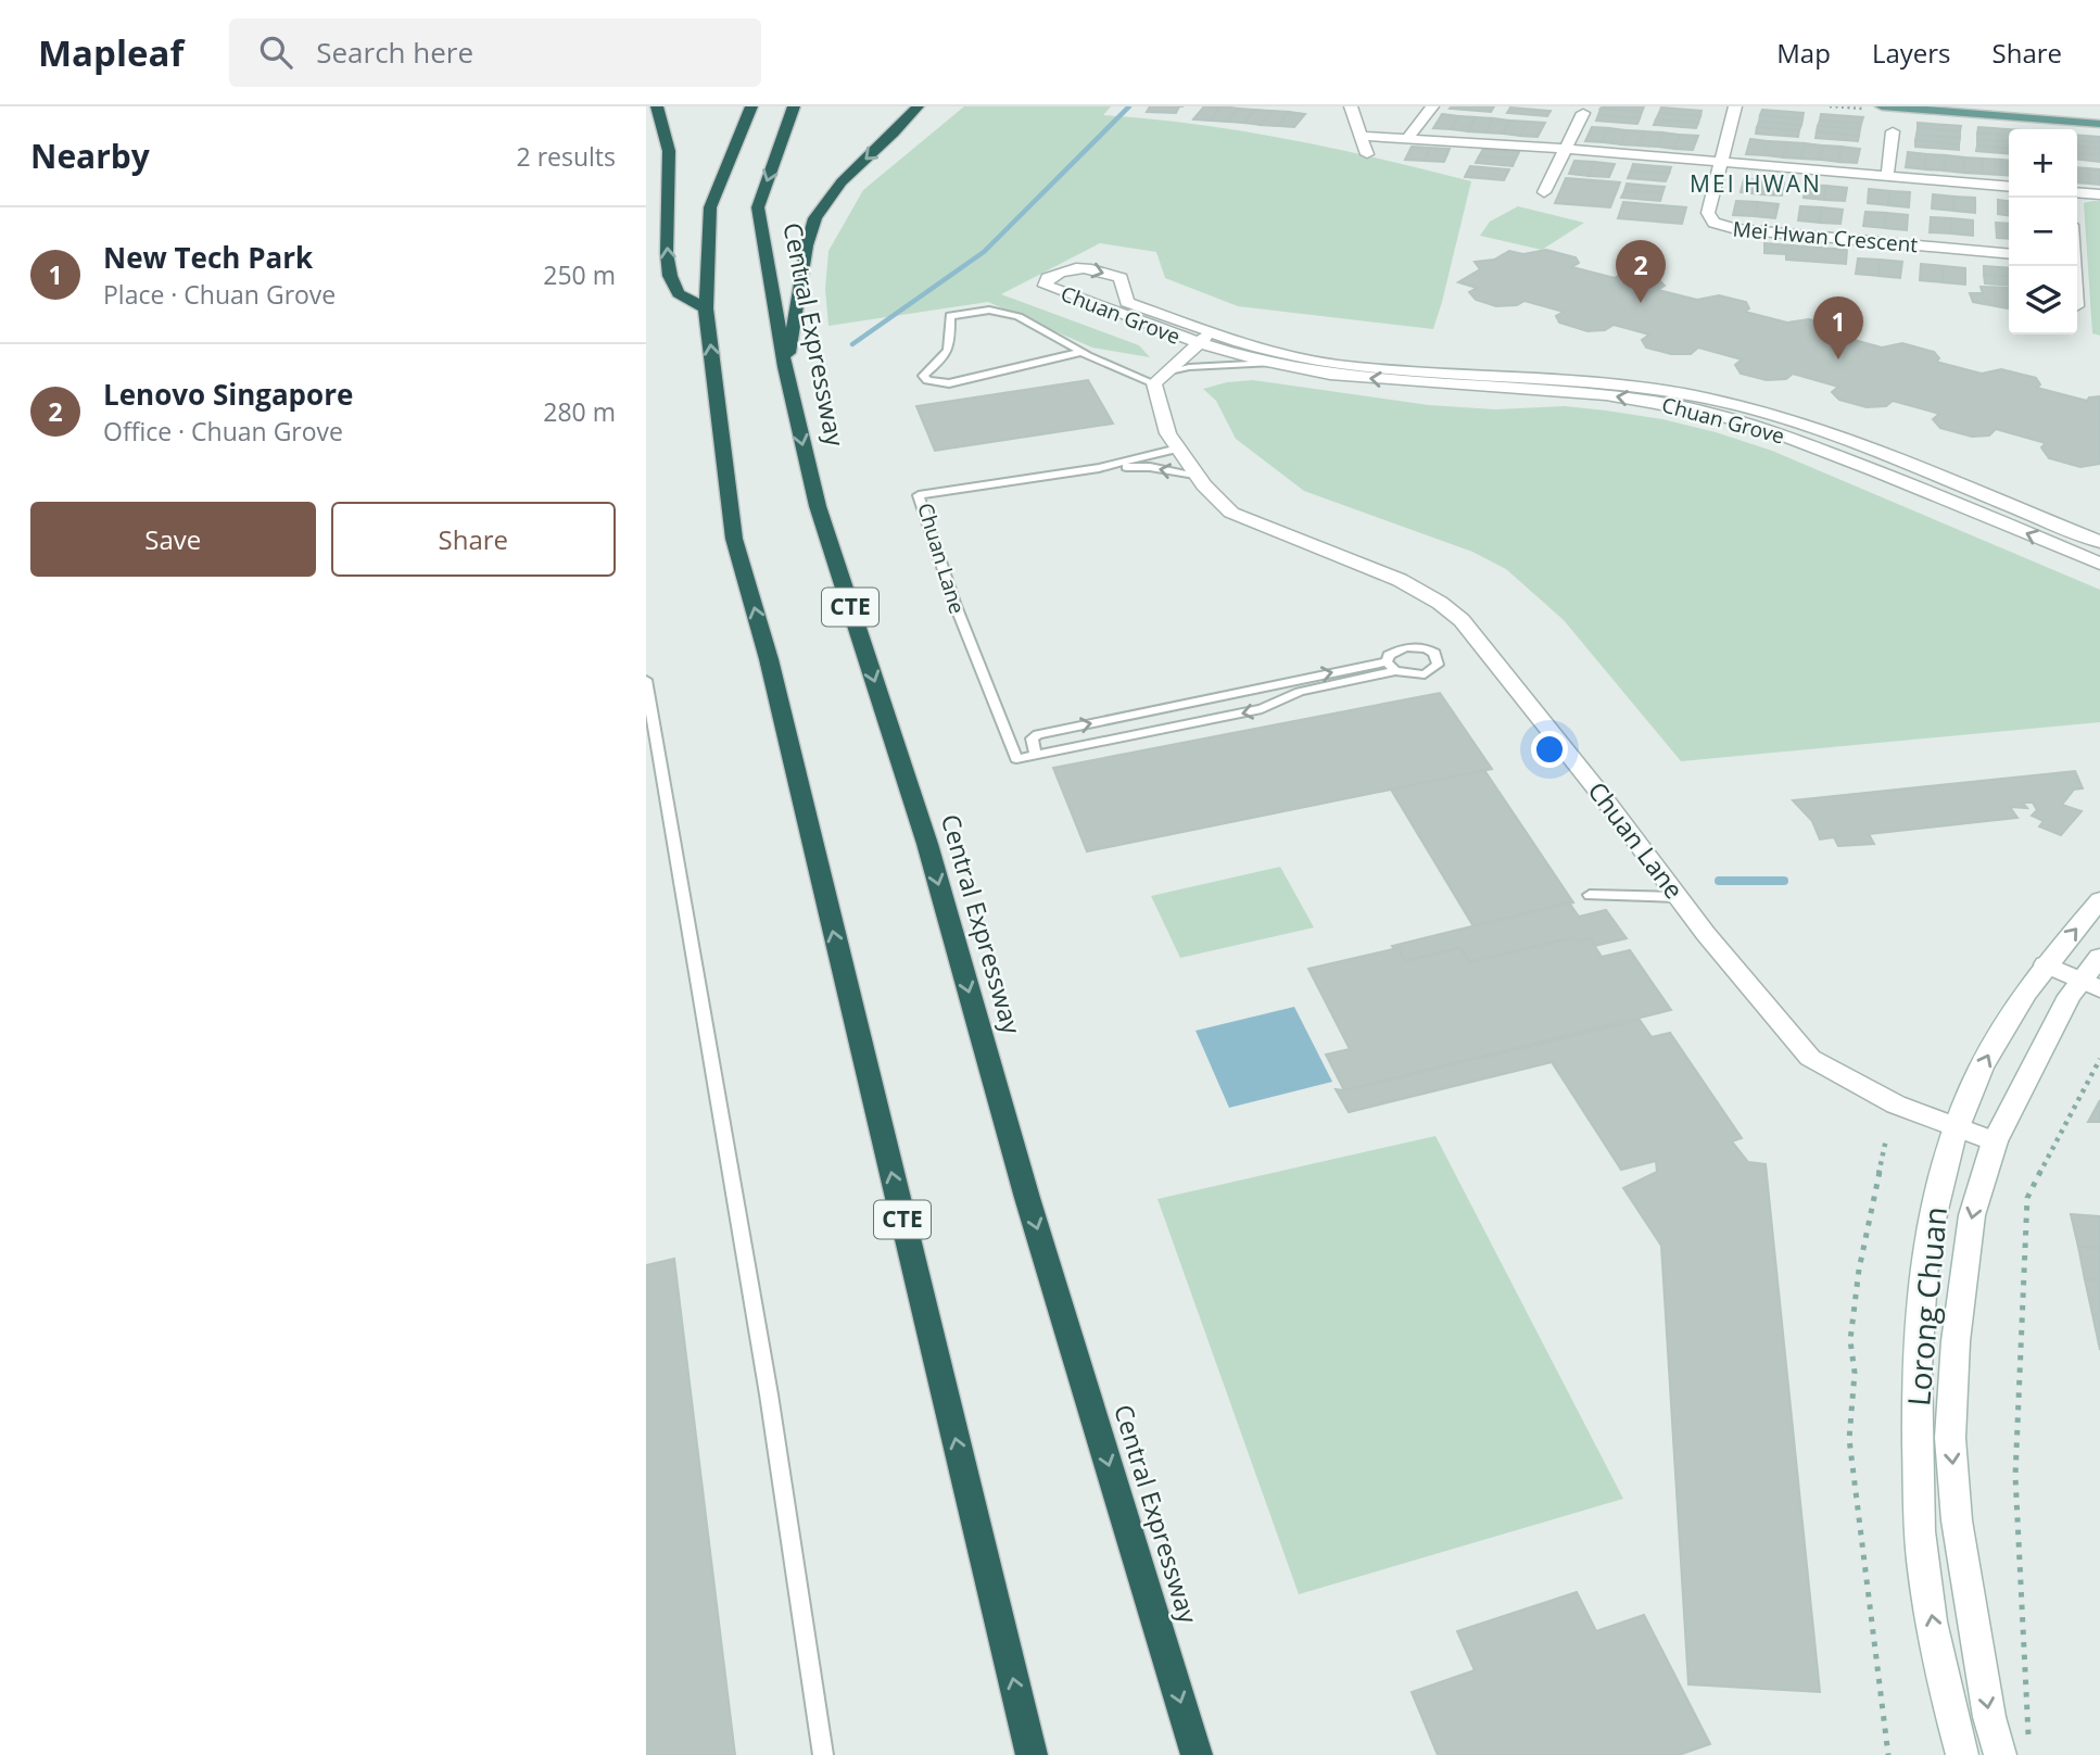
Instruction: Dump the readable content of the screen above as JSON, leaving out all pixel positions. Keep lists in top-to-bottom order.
{
  "streets": {
    "highway": ["Central Expressway", "CTE"],
    "street": [
      "Mei Hwan Crescent",
      "Chuan Grove",
      "Chuan Lane",
      "Lorong Chuan"
    ]
  },
  "crossings": [
    ["Chuan Lane", "Lorong Chuan"]
  ],
  "districts": ["MEI HWAN"],
  "page": {
    "header": "Mapleaf",
    "search": "Search here",
    "nav": ["Map", "Layers", "Share"],
    "heading": ["Nearby", "2 results"],
    "map_buttons": ["+", "−"],
    "list": [
      {
        "mark": "1",
        "name": "New Tech Park",
        "note": "Place · Chuan Grove",
        "value": "250 m"
      },
      {
        "mark": "2",
        "name": "Lenovo Singapore",
        "note": "Office · Chuan Grove",
        "value": "280 m"
      }
    ],
    "pins": ["2", "1"],
    "buttons": ["Save", "Share"]
  }
}
